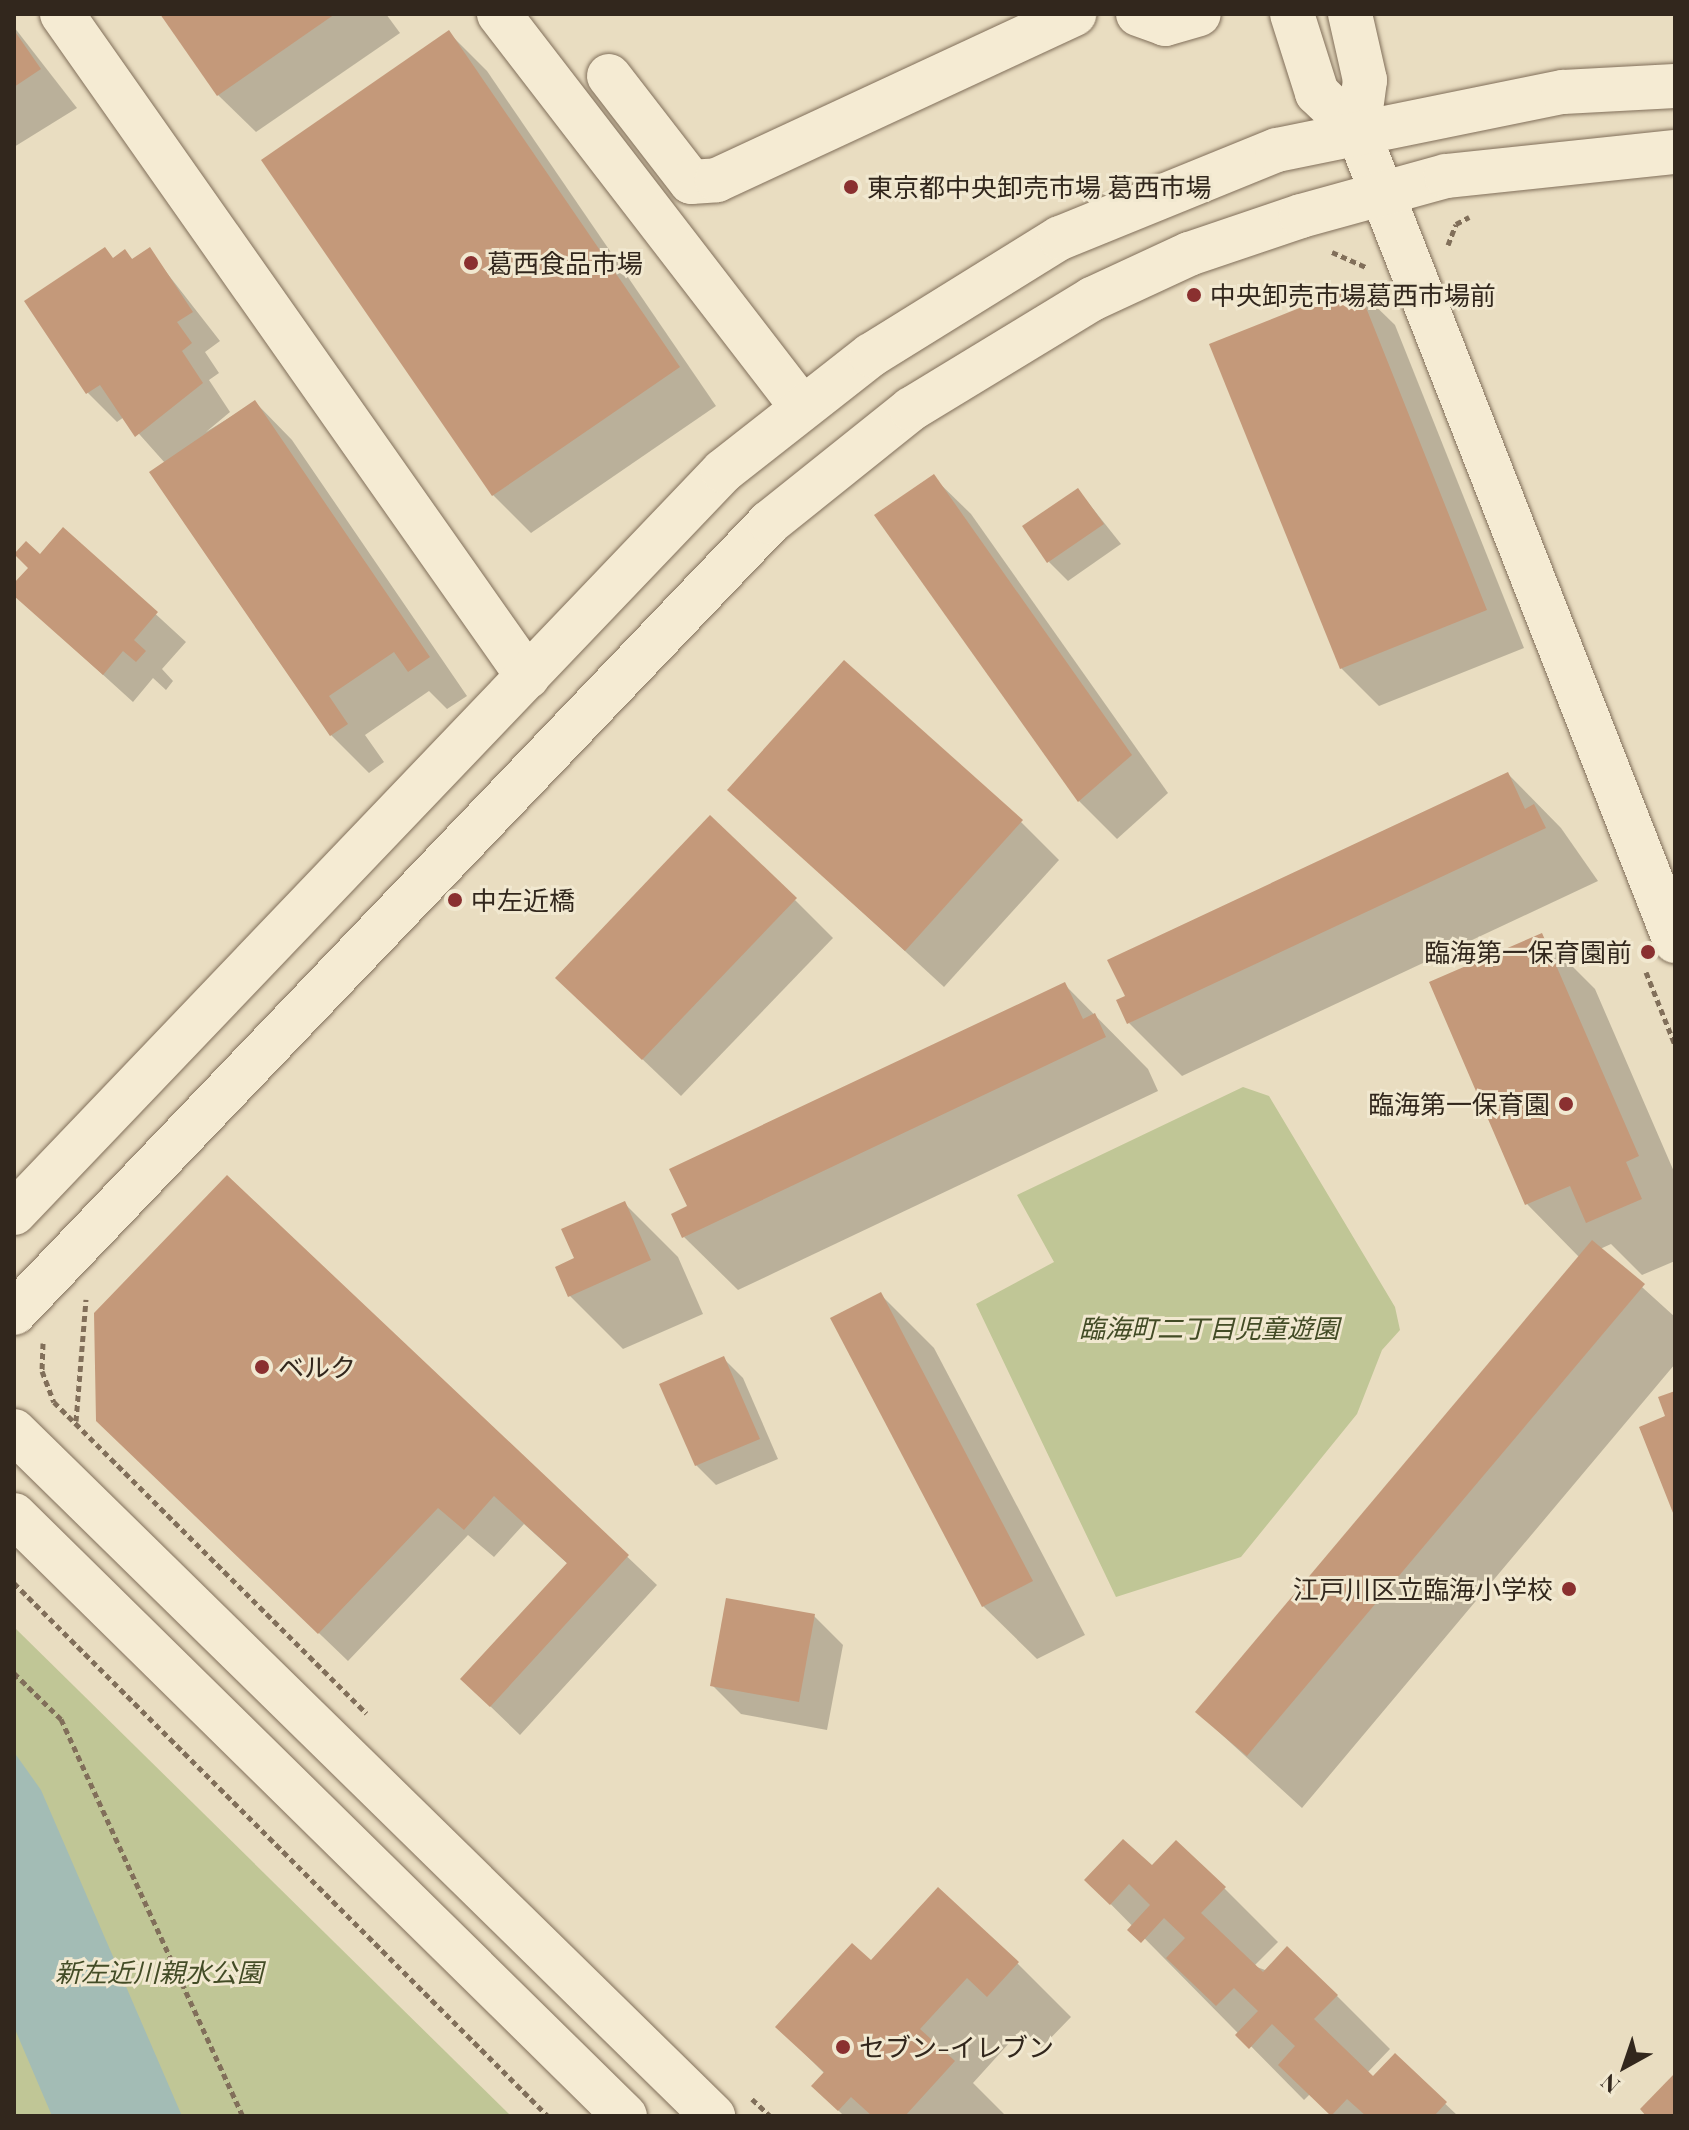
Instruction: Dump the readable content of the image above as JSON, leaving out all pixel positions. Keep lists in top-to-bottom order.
{
  "parks": ["臨海町二丁目児童遊園", "新左近川親水公園"],
  "places": [
    "東京都中央卸売市場 葛西市場",
    "葛西食品市場",
    "中央卸売市場葛西市場前",
    "中左近橋",
    "臨海第一保育園前",
    "臨海第一保育園",
    "ベルク",
    "江戸川区立臨海小学校",
    "セブン-イレブン"
  ],
  "north": "bottom left"
}
